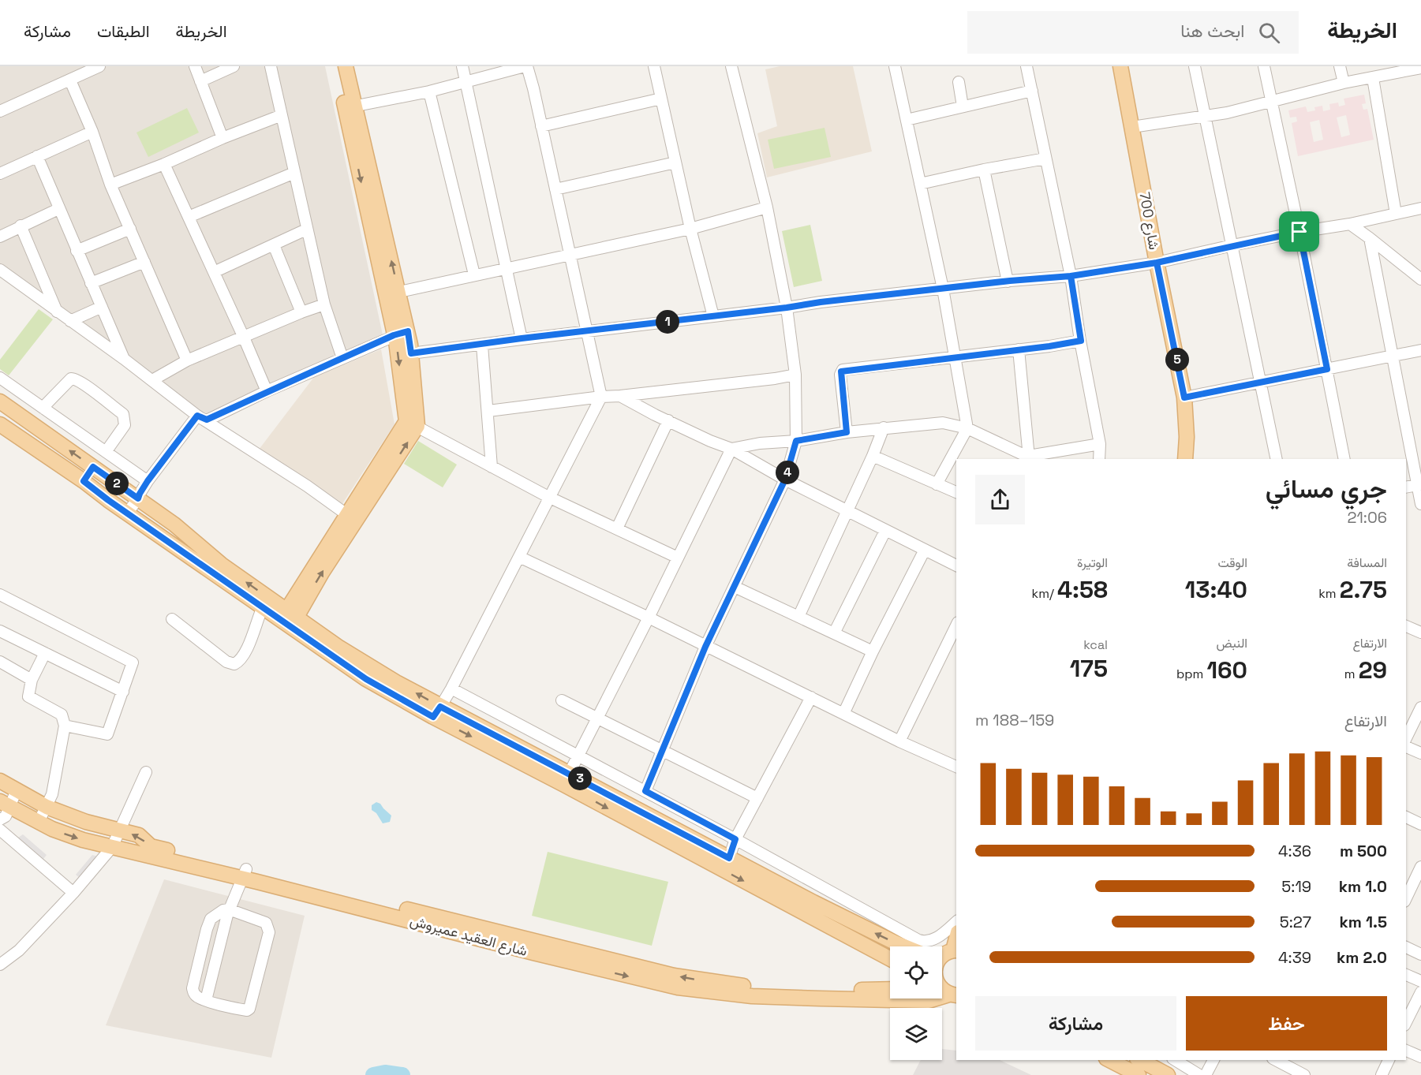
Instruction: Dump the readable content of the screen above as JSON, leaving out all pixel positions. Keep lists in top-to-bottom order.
{
  "streets": {
    "main road": ["شارع 700", "شارع العقيد عميروش"]
  },
  "page": {
    "header": "الخريطة",
    "search": "ابحث هنا",
    "nav": ["الخريطة", "الطبقات", "مشاركة"],
    "pins": [
      "1",
      "5",
      "4",
      "2",
      "3"
    ],
    "heading": ["جري مسائي", "21:06"],
    "stats": [
      ["المسافة", "2.75 km"],
      ["الوقت", "13:40"],
      ["الوتيرة", "4:58 /km"],
      ["الارتفاع", "29 m"],
      ["النبض", "160 bpm"],
      ["kcal", "175"]
    ],
    "chart": ["الارتفاع", "159–188 m"],
    "list": [
      {
        "name": "500 m",
        "note": "4:36"
      },
      {
        "name": "1.0 km",
        "note": "5:19"
      },
      {
        "name": "1.5 km",
        "note": "5:27"
      },
      {
        "name": "2.0 km",
        "note": "4:39"
      }
    ],
    "buttons": ["حفظ", "مشاركة"]
  }
}
